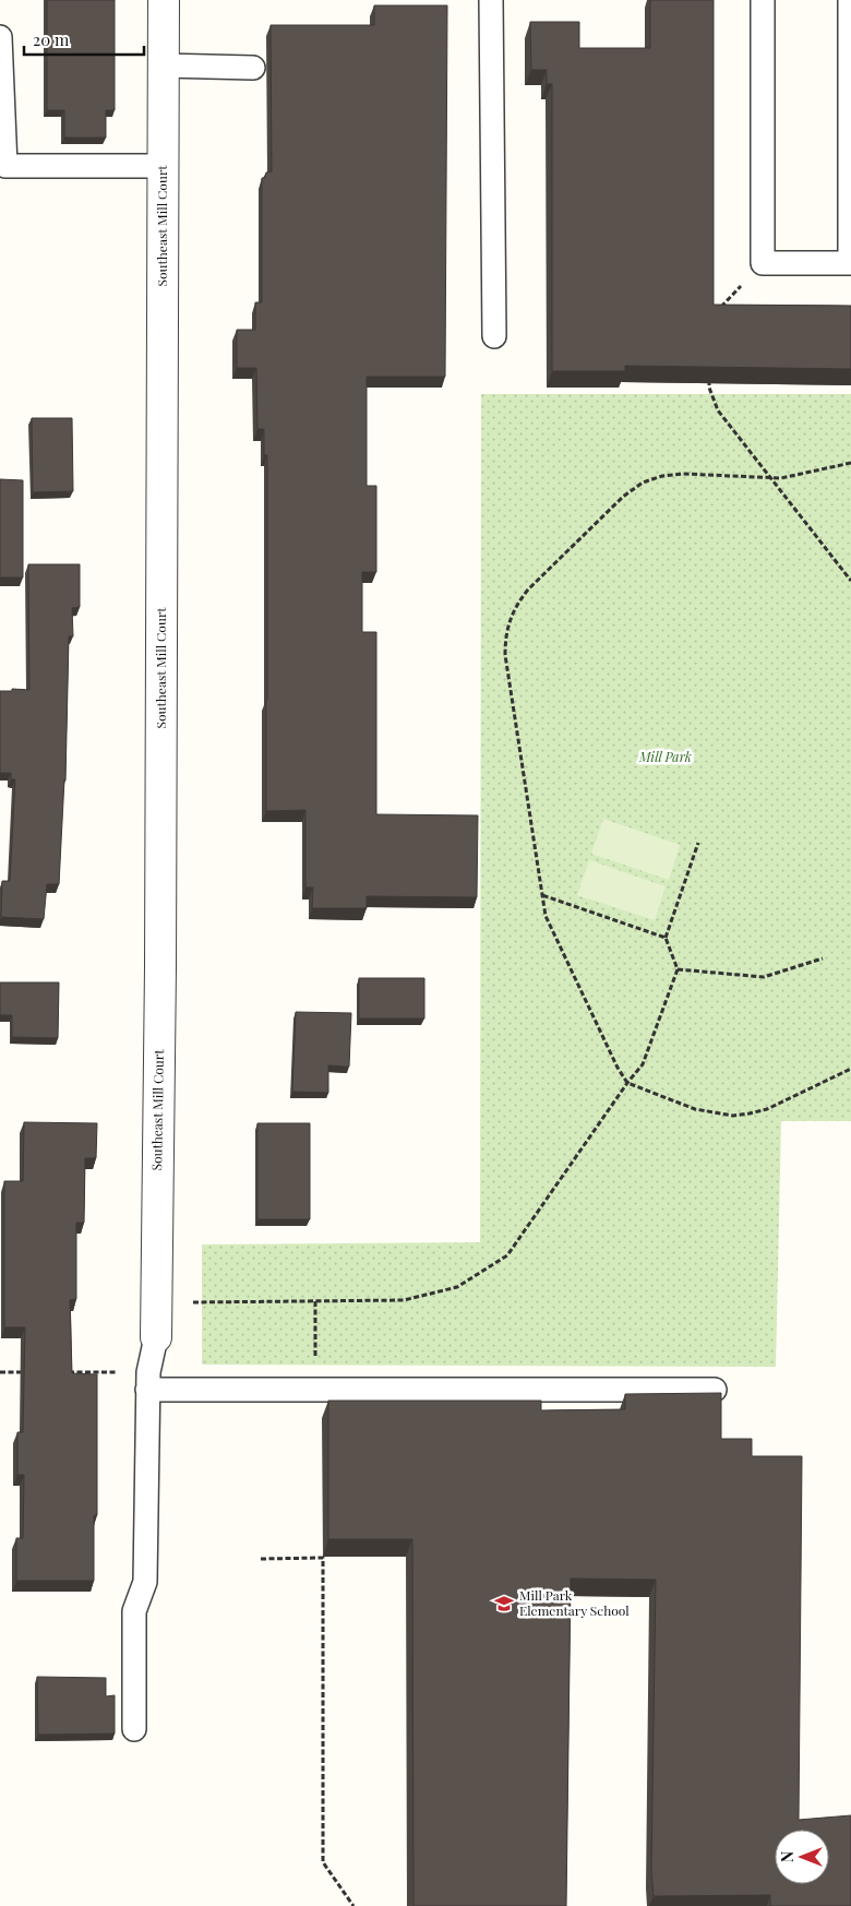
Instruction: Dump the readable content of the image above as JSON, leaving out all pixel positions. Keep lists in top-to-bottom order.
{
  "streets": {
    "street": ["Southeast Mill Court"]
  },
  "parks": ["Mill Park"],
  "places": {
    "school or university": ["Mill Park Elementary School"]
  },
  "scale_bar": "20 m",
  "north": "left"
}
